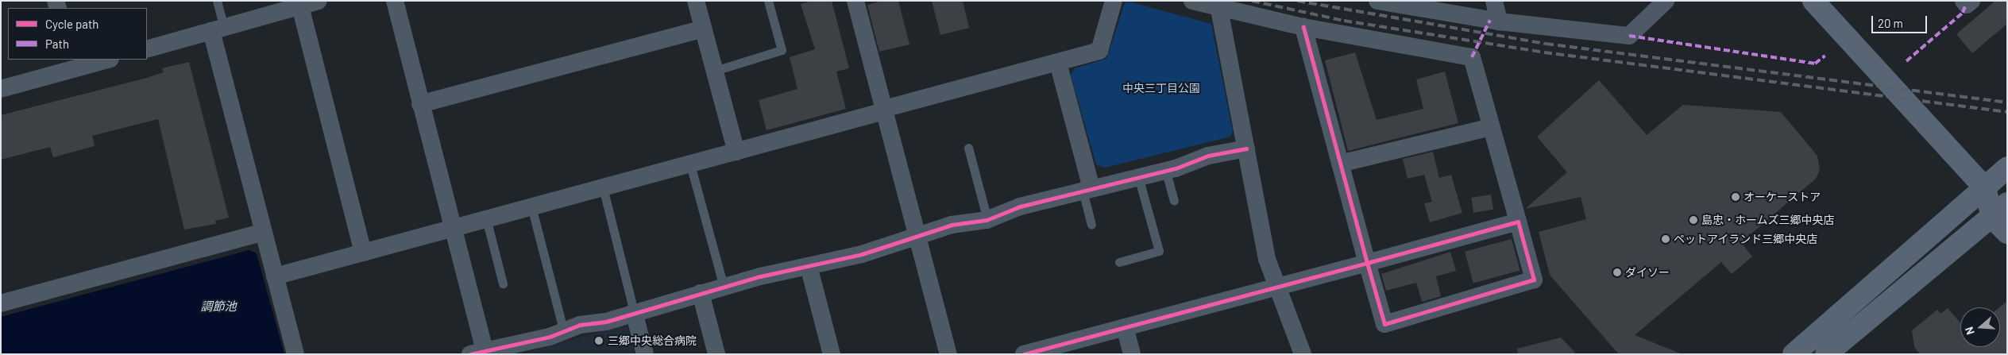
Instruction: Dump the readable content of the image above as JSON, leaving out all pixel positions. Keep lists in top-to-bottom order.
{
  "water": ["調節池"],
  "parks": ["中央三丁目公園"],
  "places": [
    "オーケーストア",
    "島忠・ホームズ三郷中央店",
    "ペットアイランド三郷中央店",
    "ダイソー",
    "三郷中央総合病院"
  ],
  "legend": ["Cycle path", "Path"],
  "scale_bar": "20 m",
  "north": "left"
}
